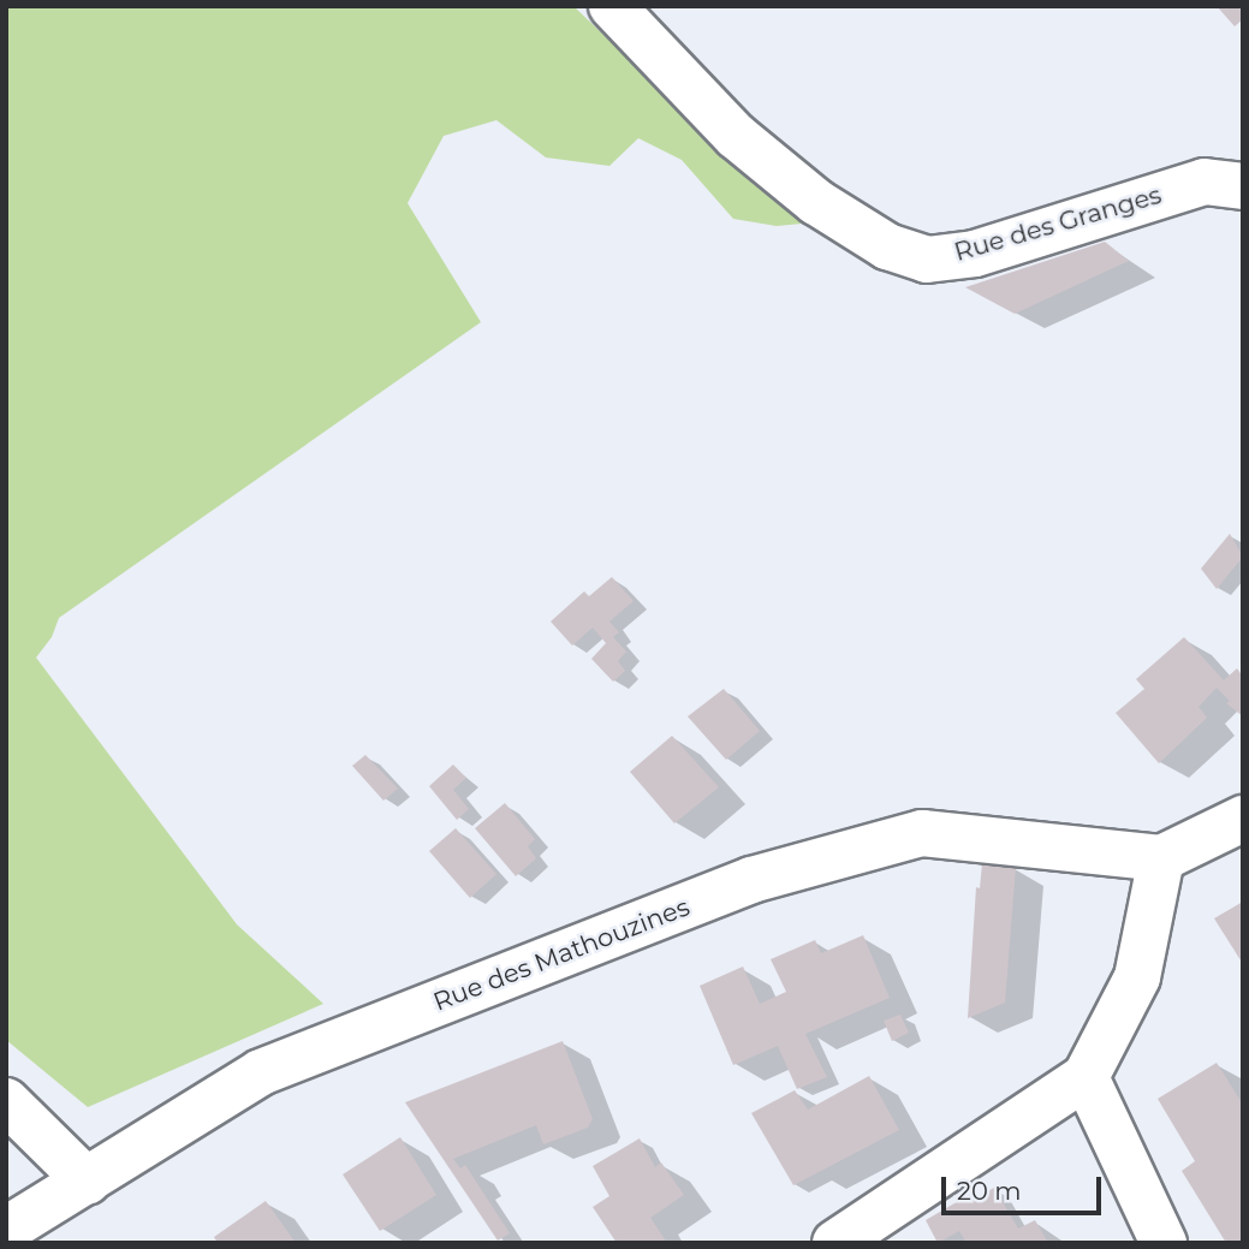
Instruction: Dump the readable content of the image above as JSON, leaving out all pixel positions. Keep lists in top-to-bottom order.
{
  "streets": {
    "street": ["Rue des Granges", "Rue des Mathouzines"]
  },
  "scale_bar": "20 m"
}
